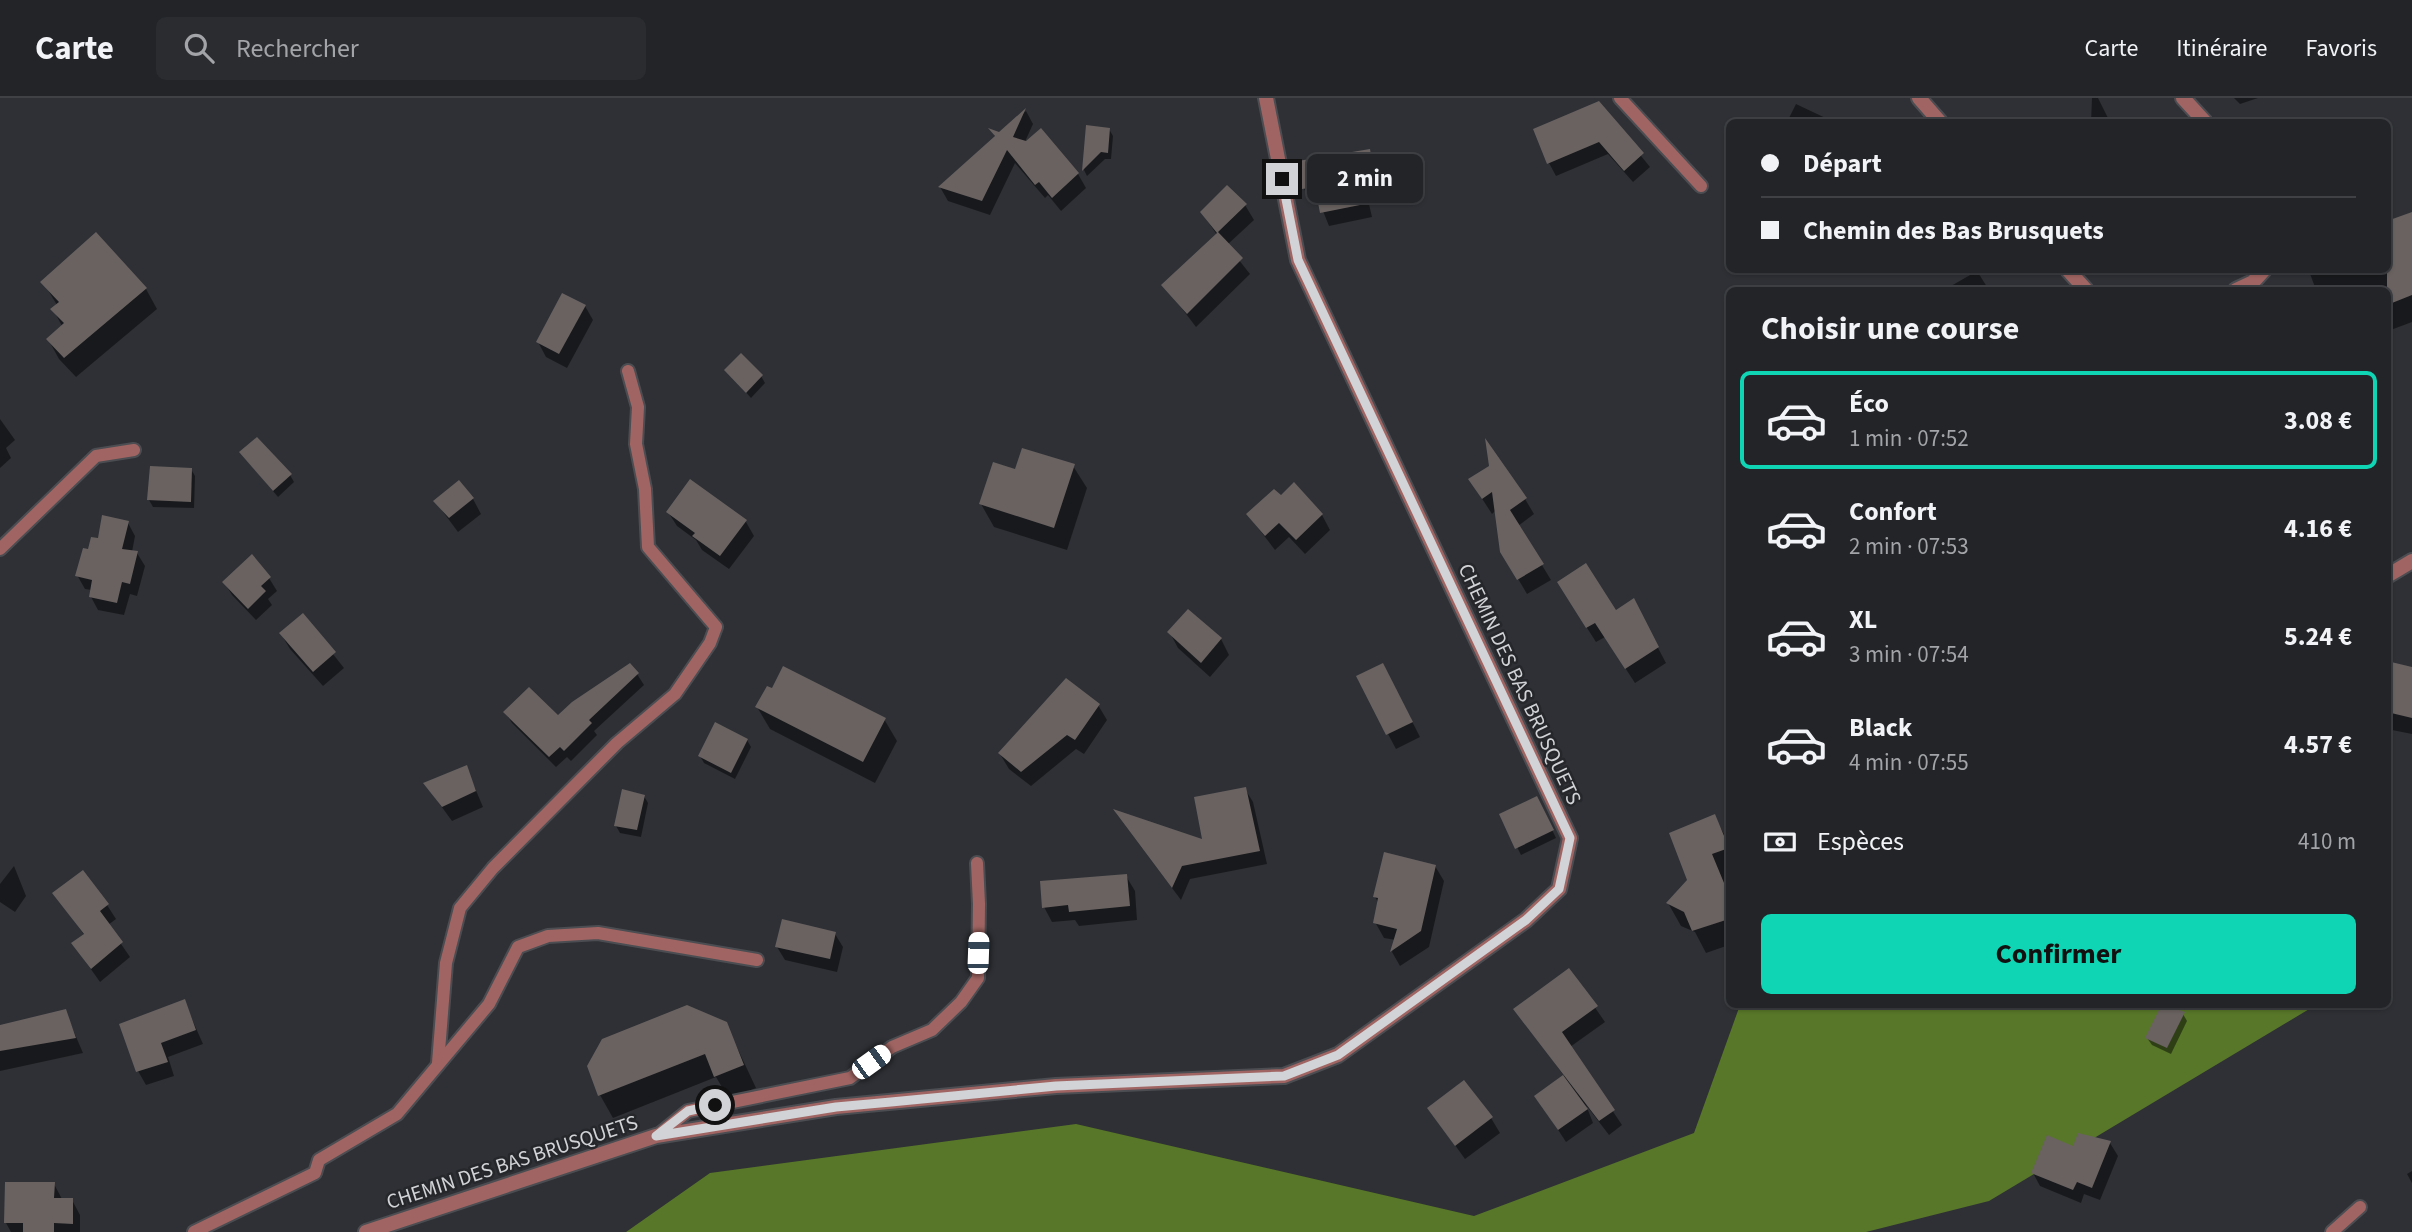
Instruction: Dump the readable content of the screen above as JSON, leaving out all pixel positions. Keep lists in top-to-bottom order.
{
  "streets": {
    "street": ["CHEMIN DES BAS BRUSQUETS"]
  },
  "page": {
    "header": "Carte",
    "search": "Rechercher",
    "nav": ["Carte", "Itinéraire", "Favoris"],
    "banner": ["Départ", "Chemin des Bas Brusquets"],
    "bubble": "2 min",
    "heading": "Choisir une course",
    "list": [
      {
        "name": "Éco",
        "note": "1 min · 07:52",
        "value": "3.08 €"
      },
      {
        "name": "Confort",
        "note": "2 min · 07:53",
        "value": "4.16 €"
      },
      {
        "name": "XL",
        "note": "3 min · 07:54",
        "value": "5.24 €"
      },
      {
        "name": "Black",
        "note": "4 min · 07:55",
        "value": "4.57 €"
      }
    ],
    "pay": ["Espèces", "410 m"],
    "buttons": "Confirmer"
  }
}
